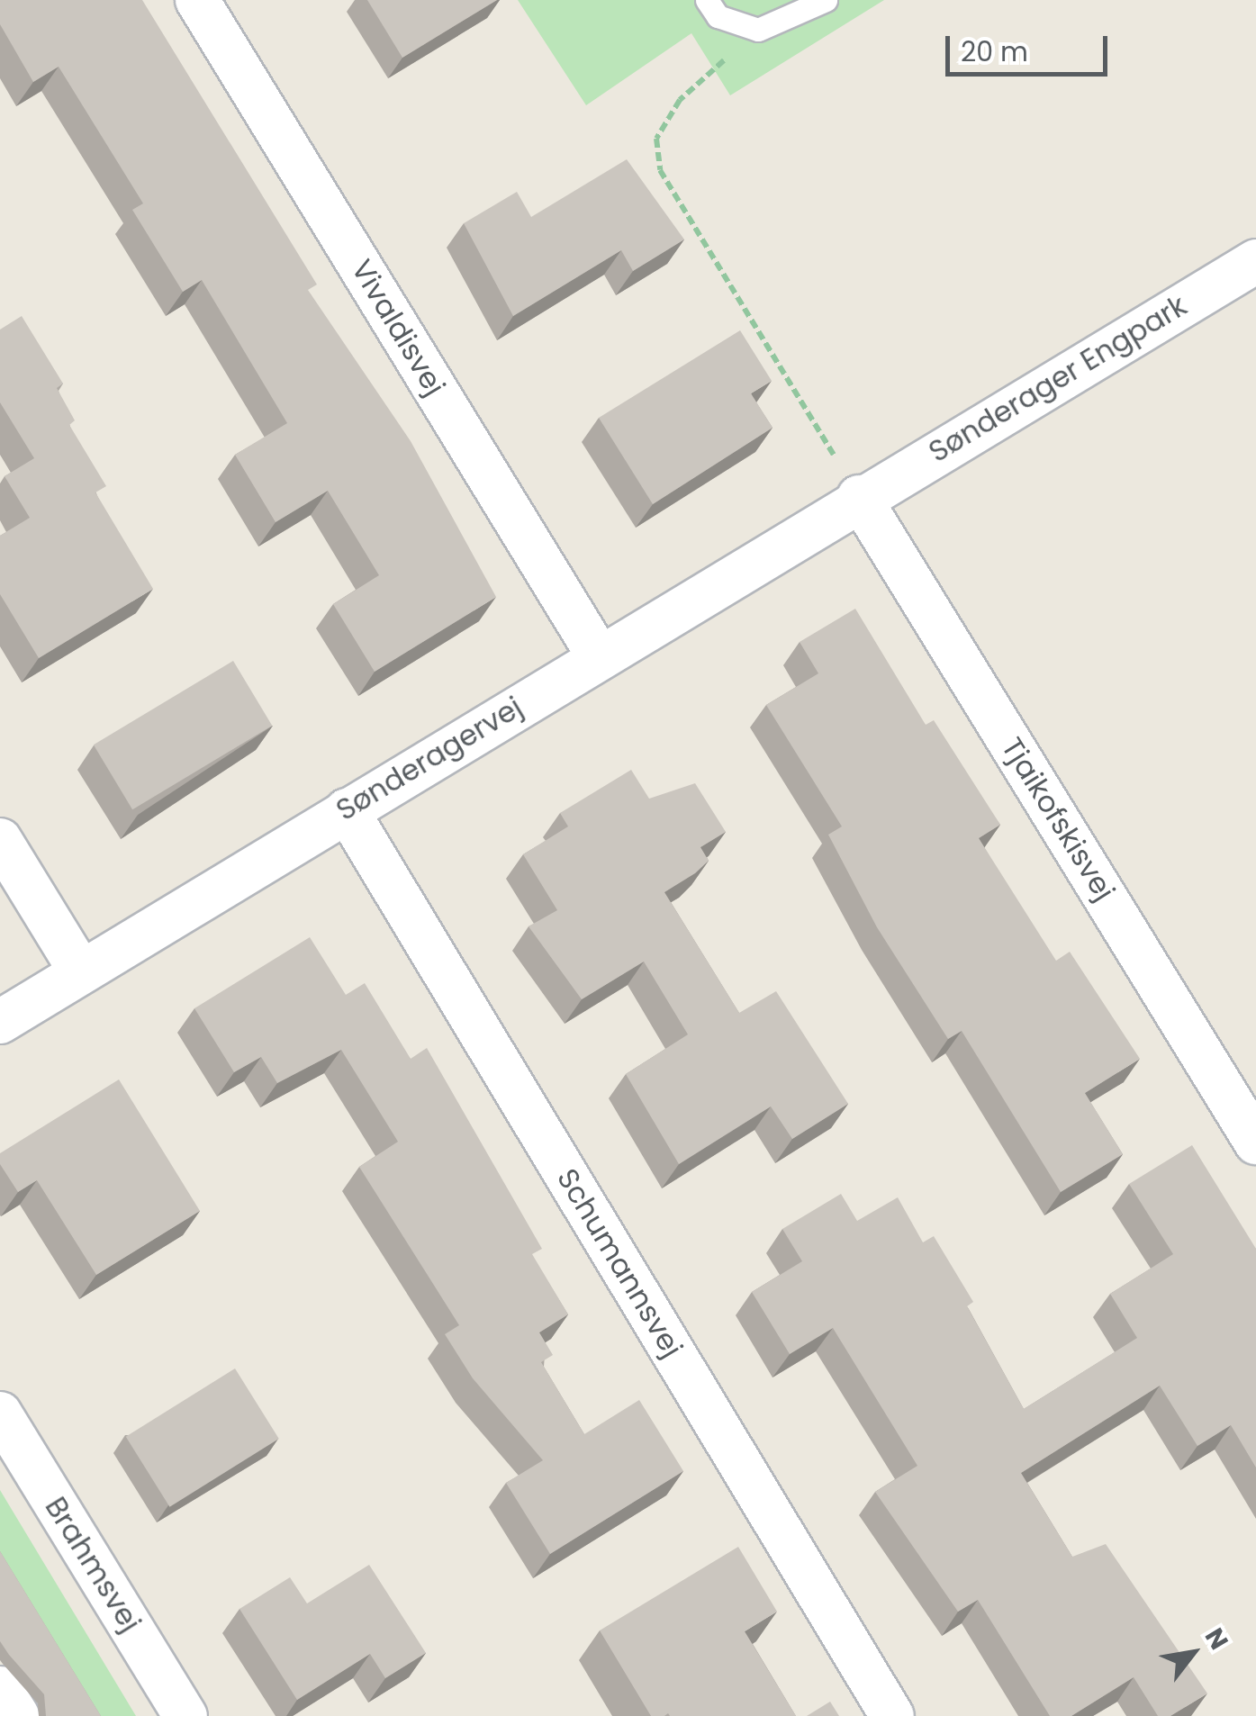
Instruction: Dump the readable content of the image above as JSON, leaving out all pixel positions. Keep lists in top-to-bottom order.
{
  "streets": {
    "street": [
      "Vivaldisvej",
      "Sønderager Engpark",
      "Sønderagervej",
      "Tjaikofskisvej",
      "Schumannsvej",
      "Brahmsvej"
    ]
  },
  "crossings": [
    ["Vivaldisvej", "Sønderagervej"],
    ["Sønderager Engpark", "Sønderagervej"],
    ["Sønderager Engpark", "Tjaikofskisvej"],
    ["Sønderagervej", "Tjaikofskisvej"],
    ["Sønderagervej", "Schumannsvej"]
  ],
  "scale_bar": "20 m",
  "north": "top right"
}
